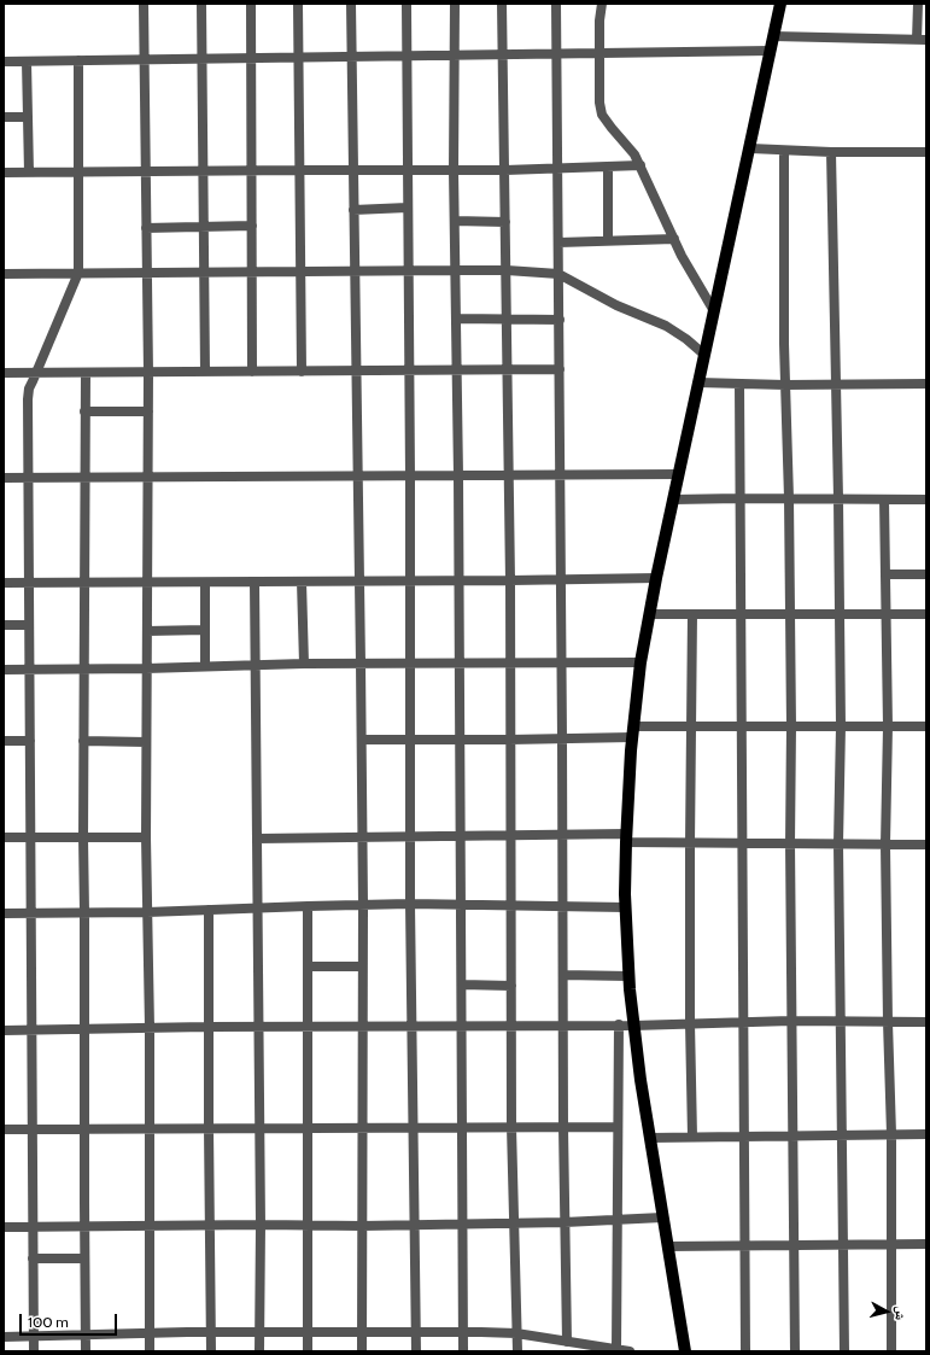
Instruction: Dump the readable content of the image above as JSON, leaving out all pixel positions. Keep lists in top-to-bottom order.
{
  "scale_bar": "100 m",
  "north": "right"
}
